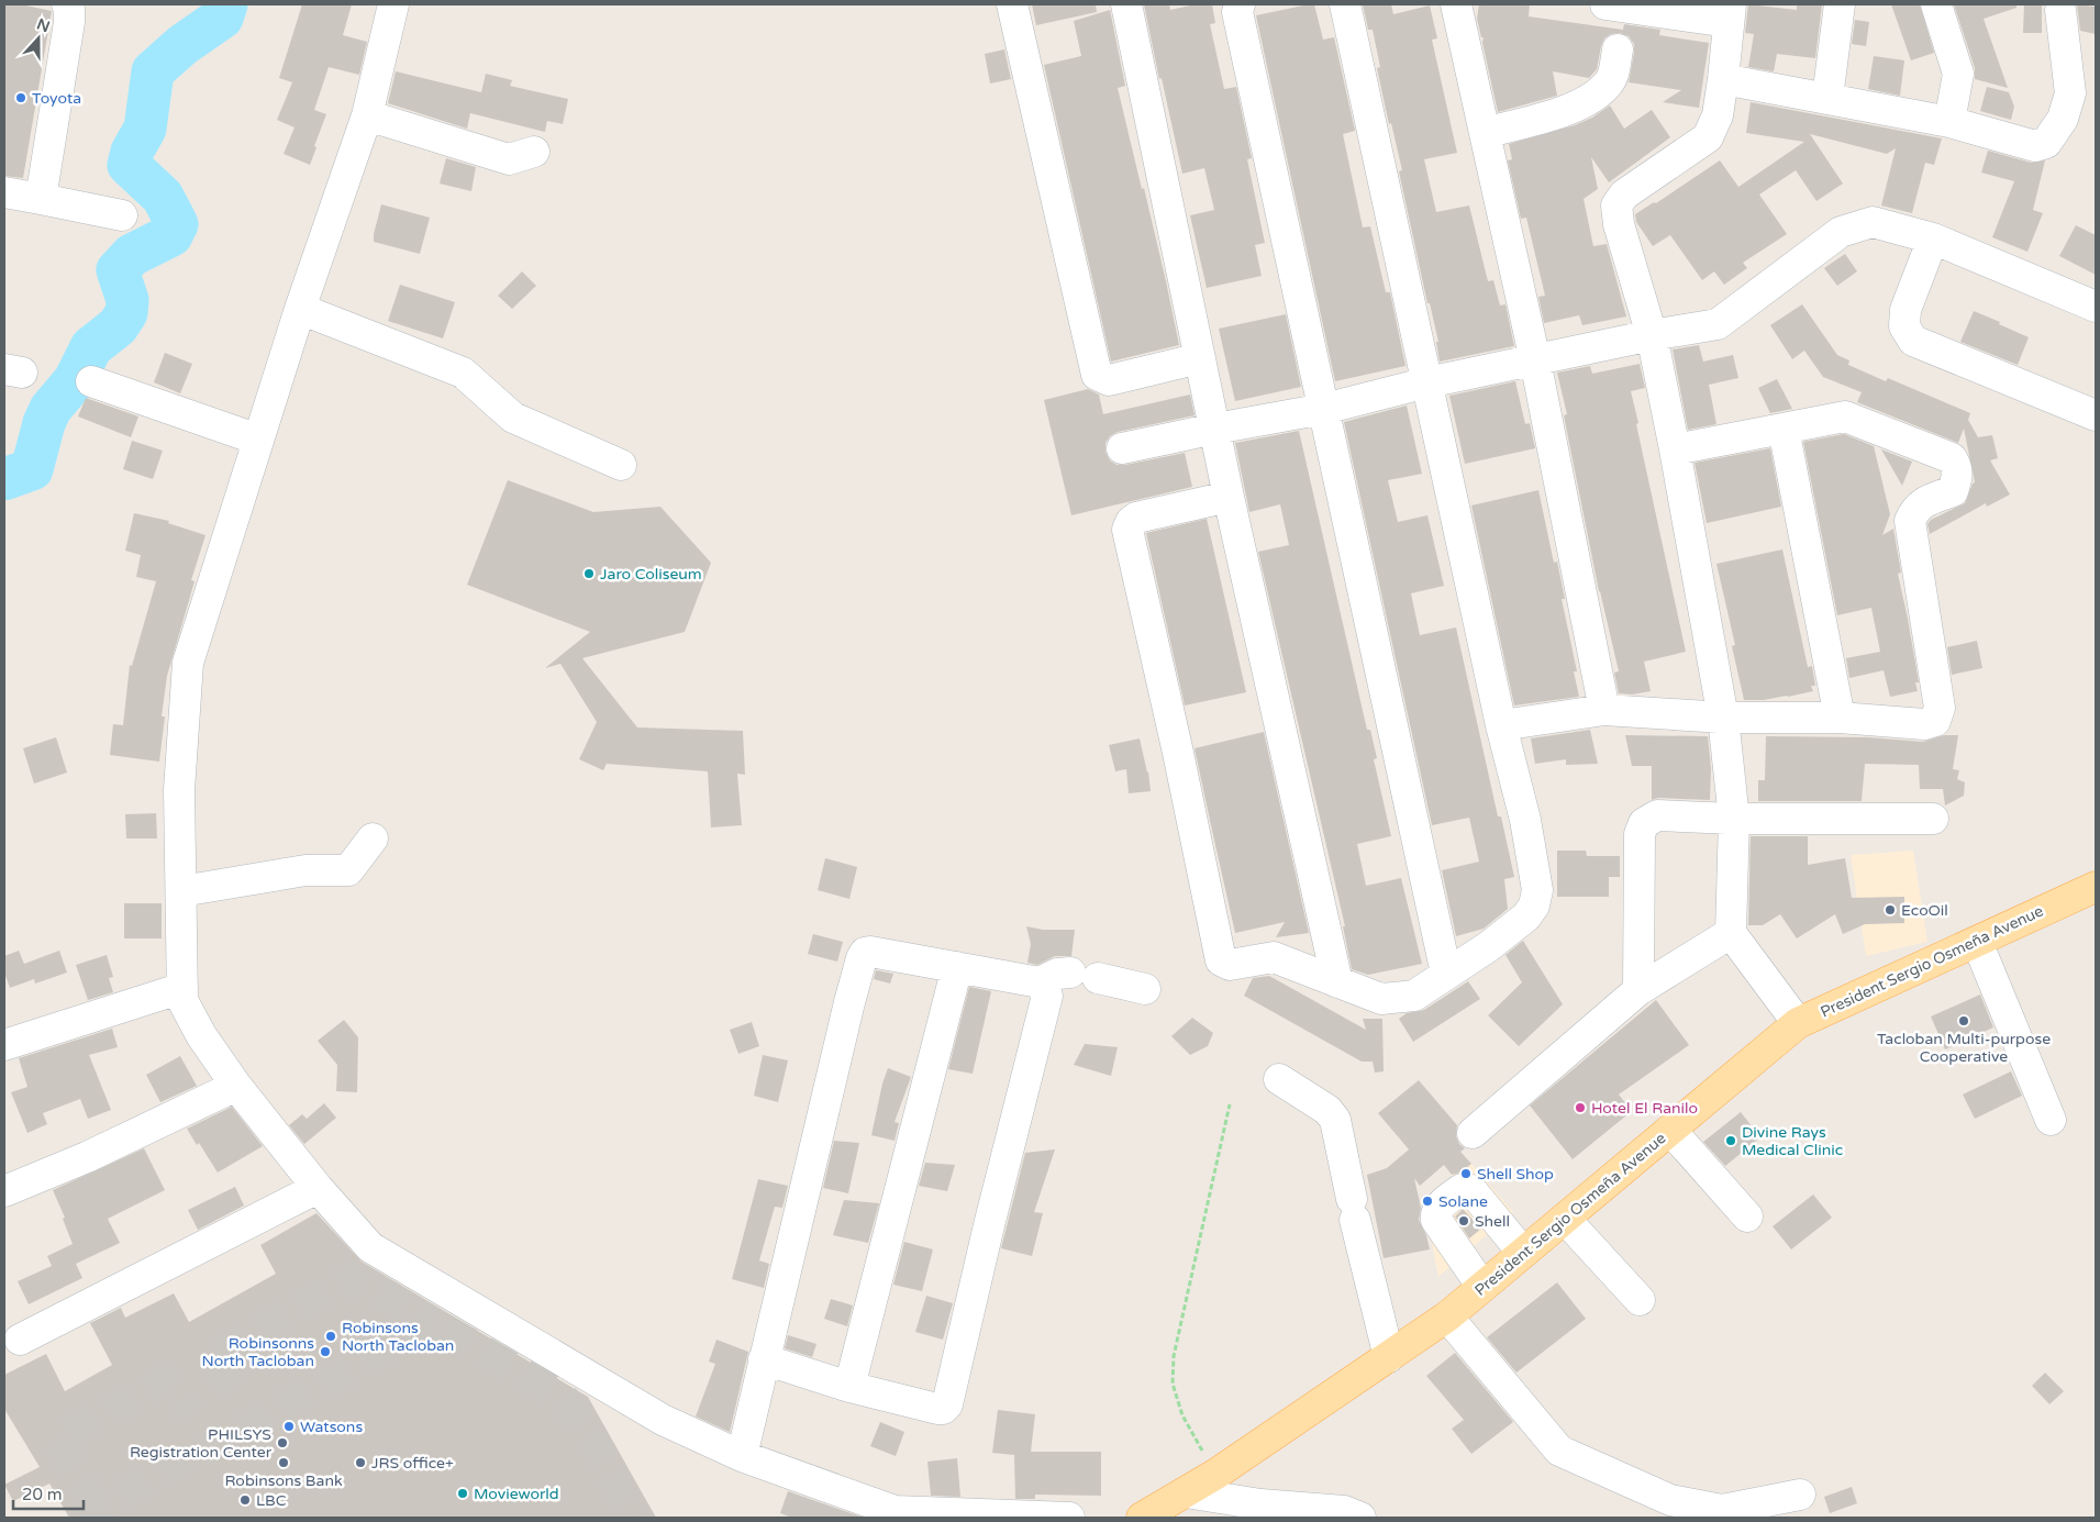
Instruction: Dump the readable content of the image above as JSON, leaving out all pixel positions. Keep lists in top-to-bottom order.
{
  "streets": {
    "main road": ["President Sergio Osmeña Avenue"]
  },
  "places": [
    "Toyota",
    "Jaro Coliseum",
    "EcoOil",
    "Tacloban Multi-purpose Cooperative",
    "Hotel El Ranilo",
    "Divine Rays Medical Clinic",
    "Shell Shop",
    "Solane",
    "Shell",
    "Robinsons North Tacloban",
    "Robinsonns North Tacloban",
    "Watsons",
    "PHILSYS Registration Center",
    "Robinsons Bank",
    "JRS office+",
    "Movieworld",
    "LBC"
  ],
  "scale_bar": "20 m",
  "north": "top"
}
